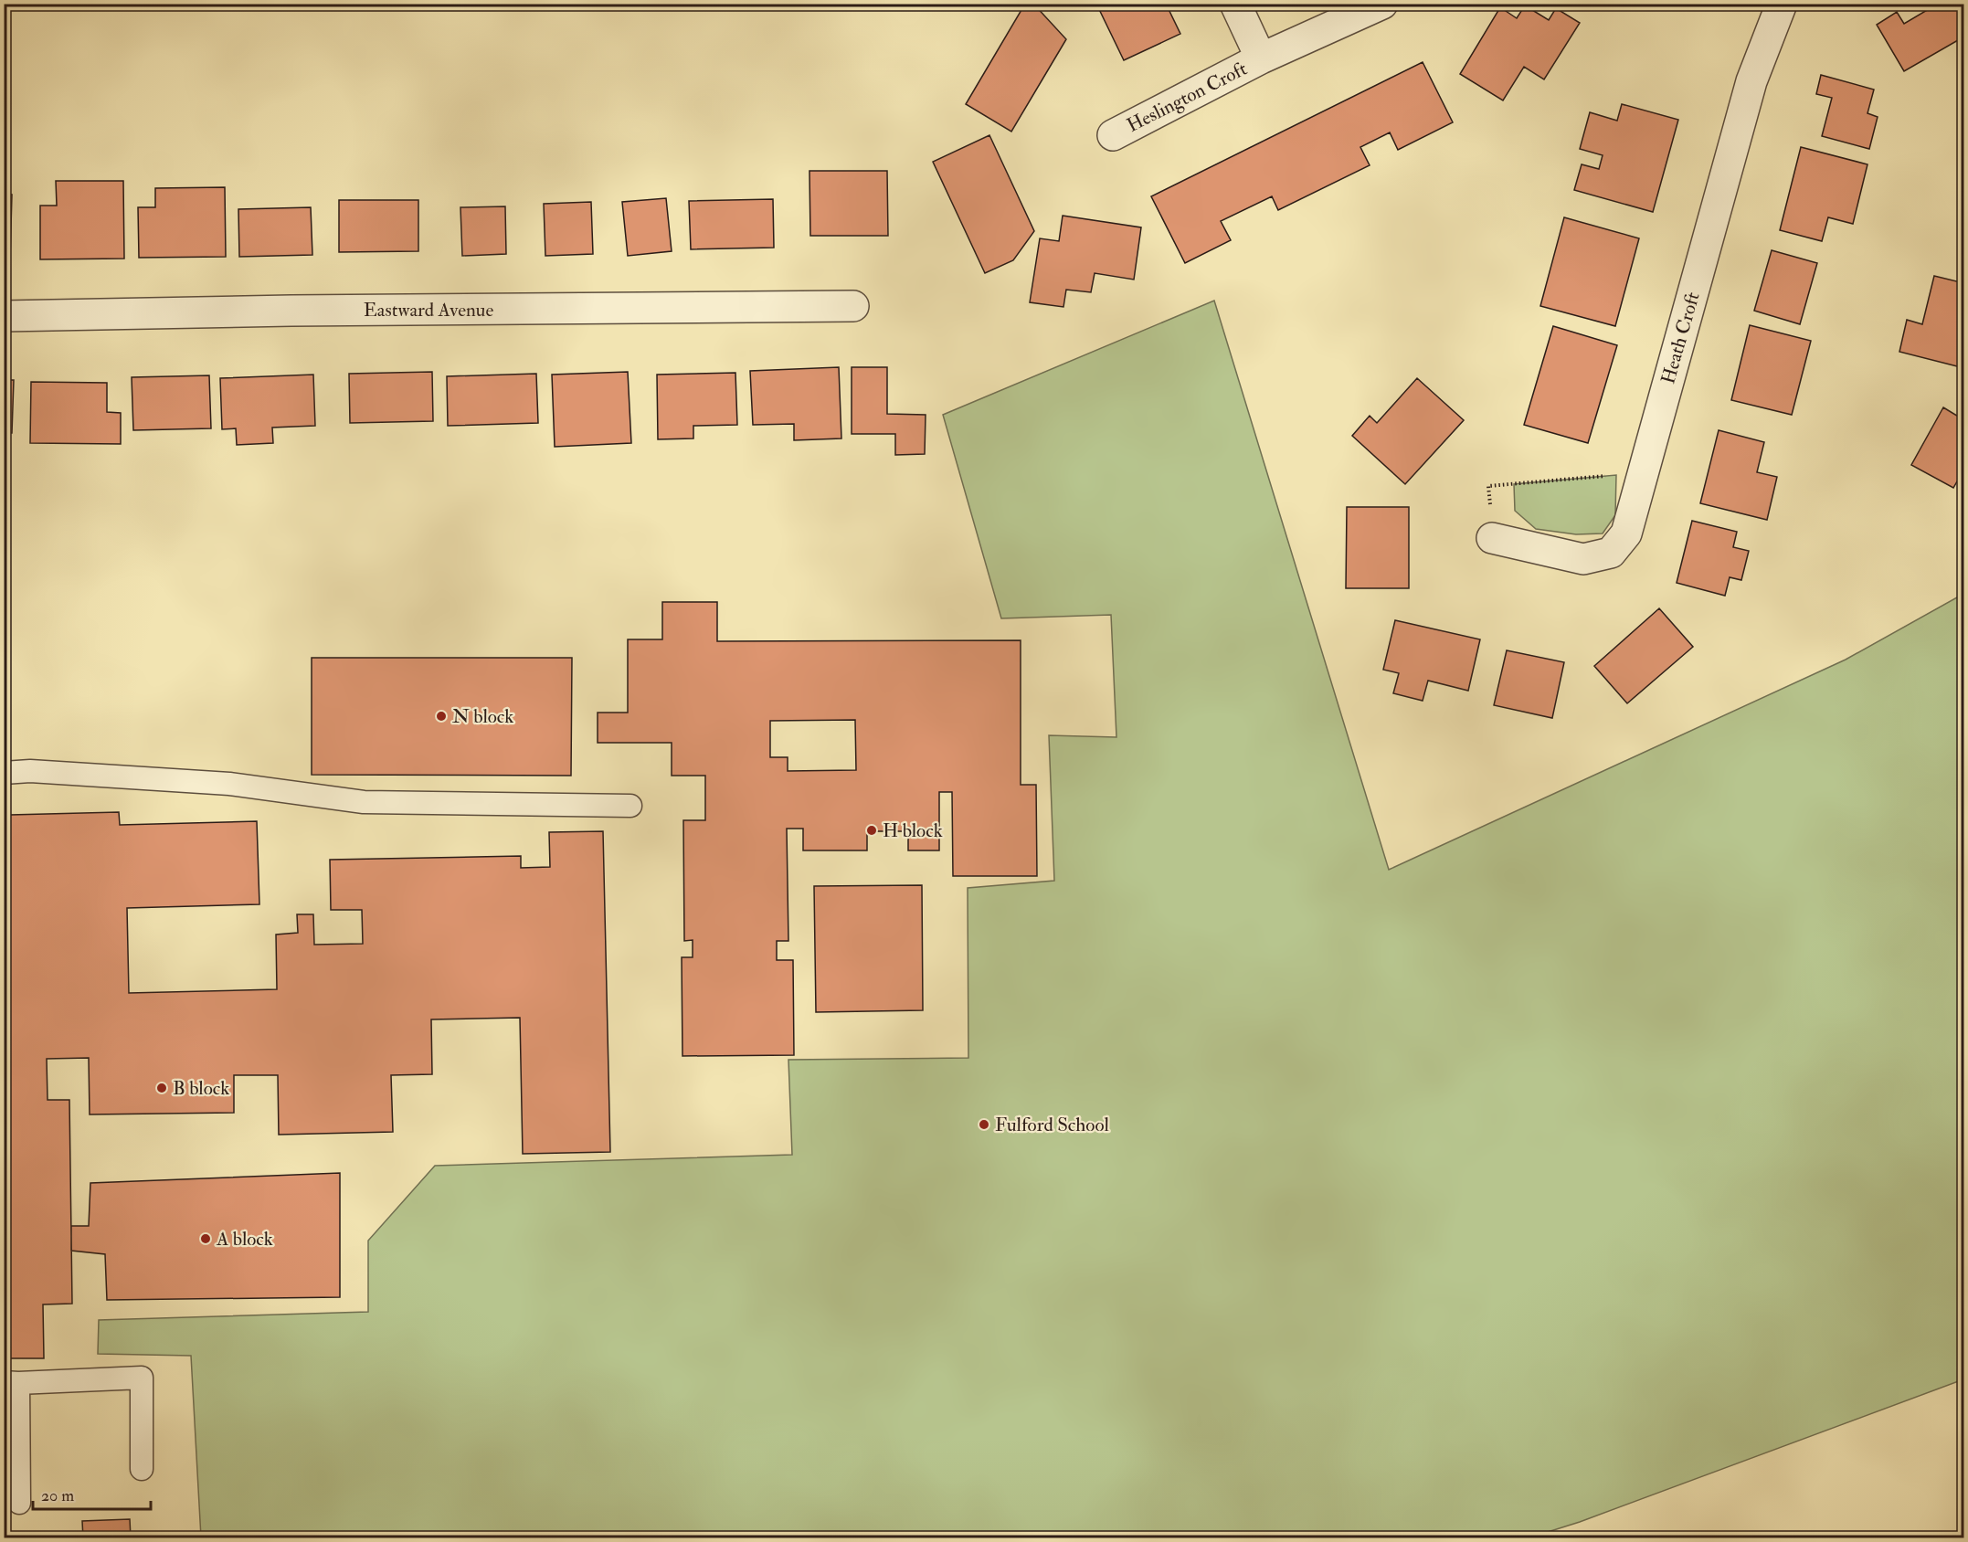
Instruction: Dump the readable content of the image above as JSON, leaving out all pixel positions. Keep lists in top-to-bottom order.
{
  "streets": {
    "street": ["Heslington Croft", "Eastward Avenue", "Heath Croft"]
  },
  "places": [
    "N block",
    "H block",
    "B block",
    "Fulford School",
    "A block"
  ],
  "scale_bar": "20 m"
}
